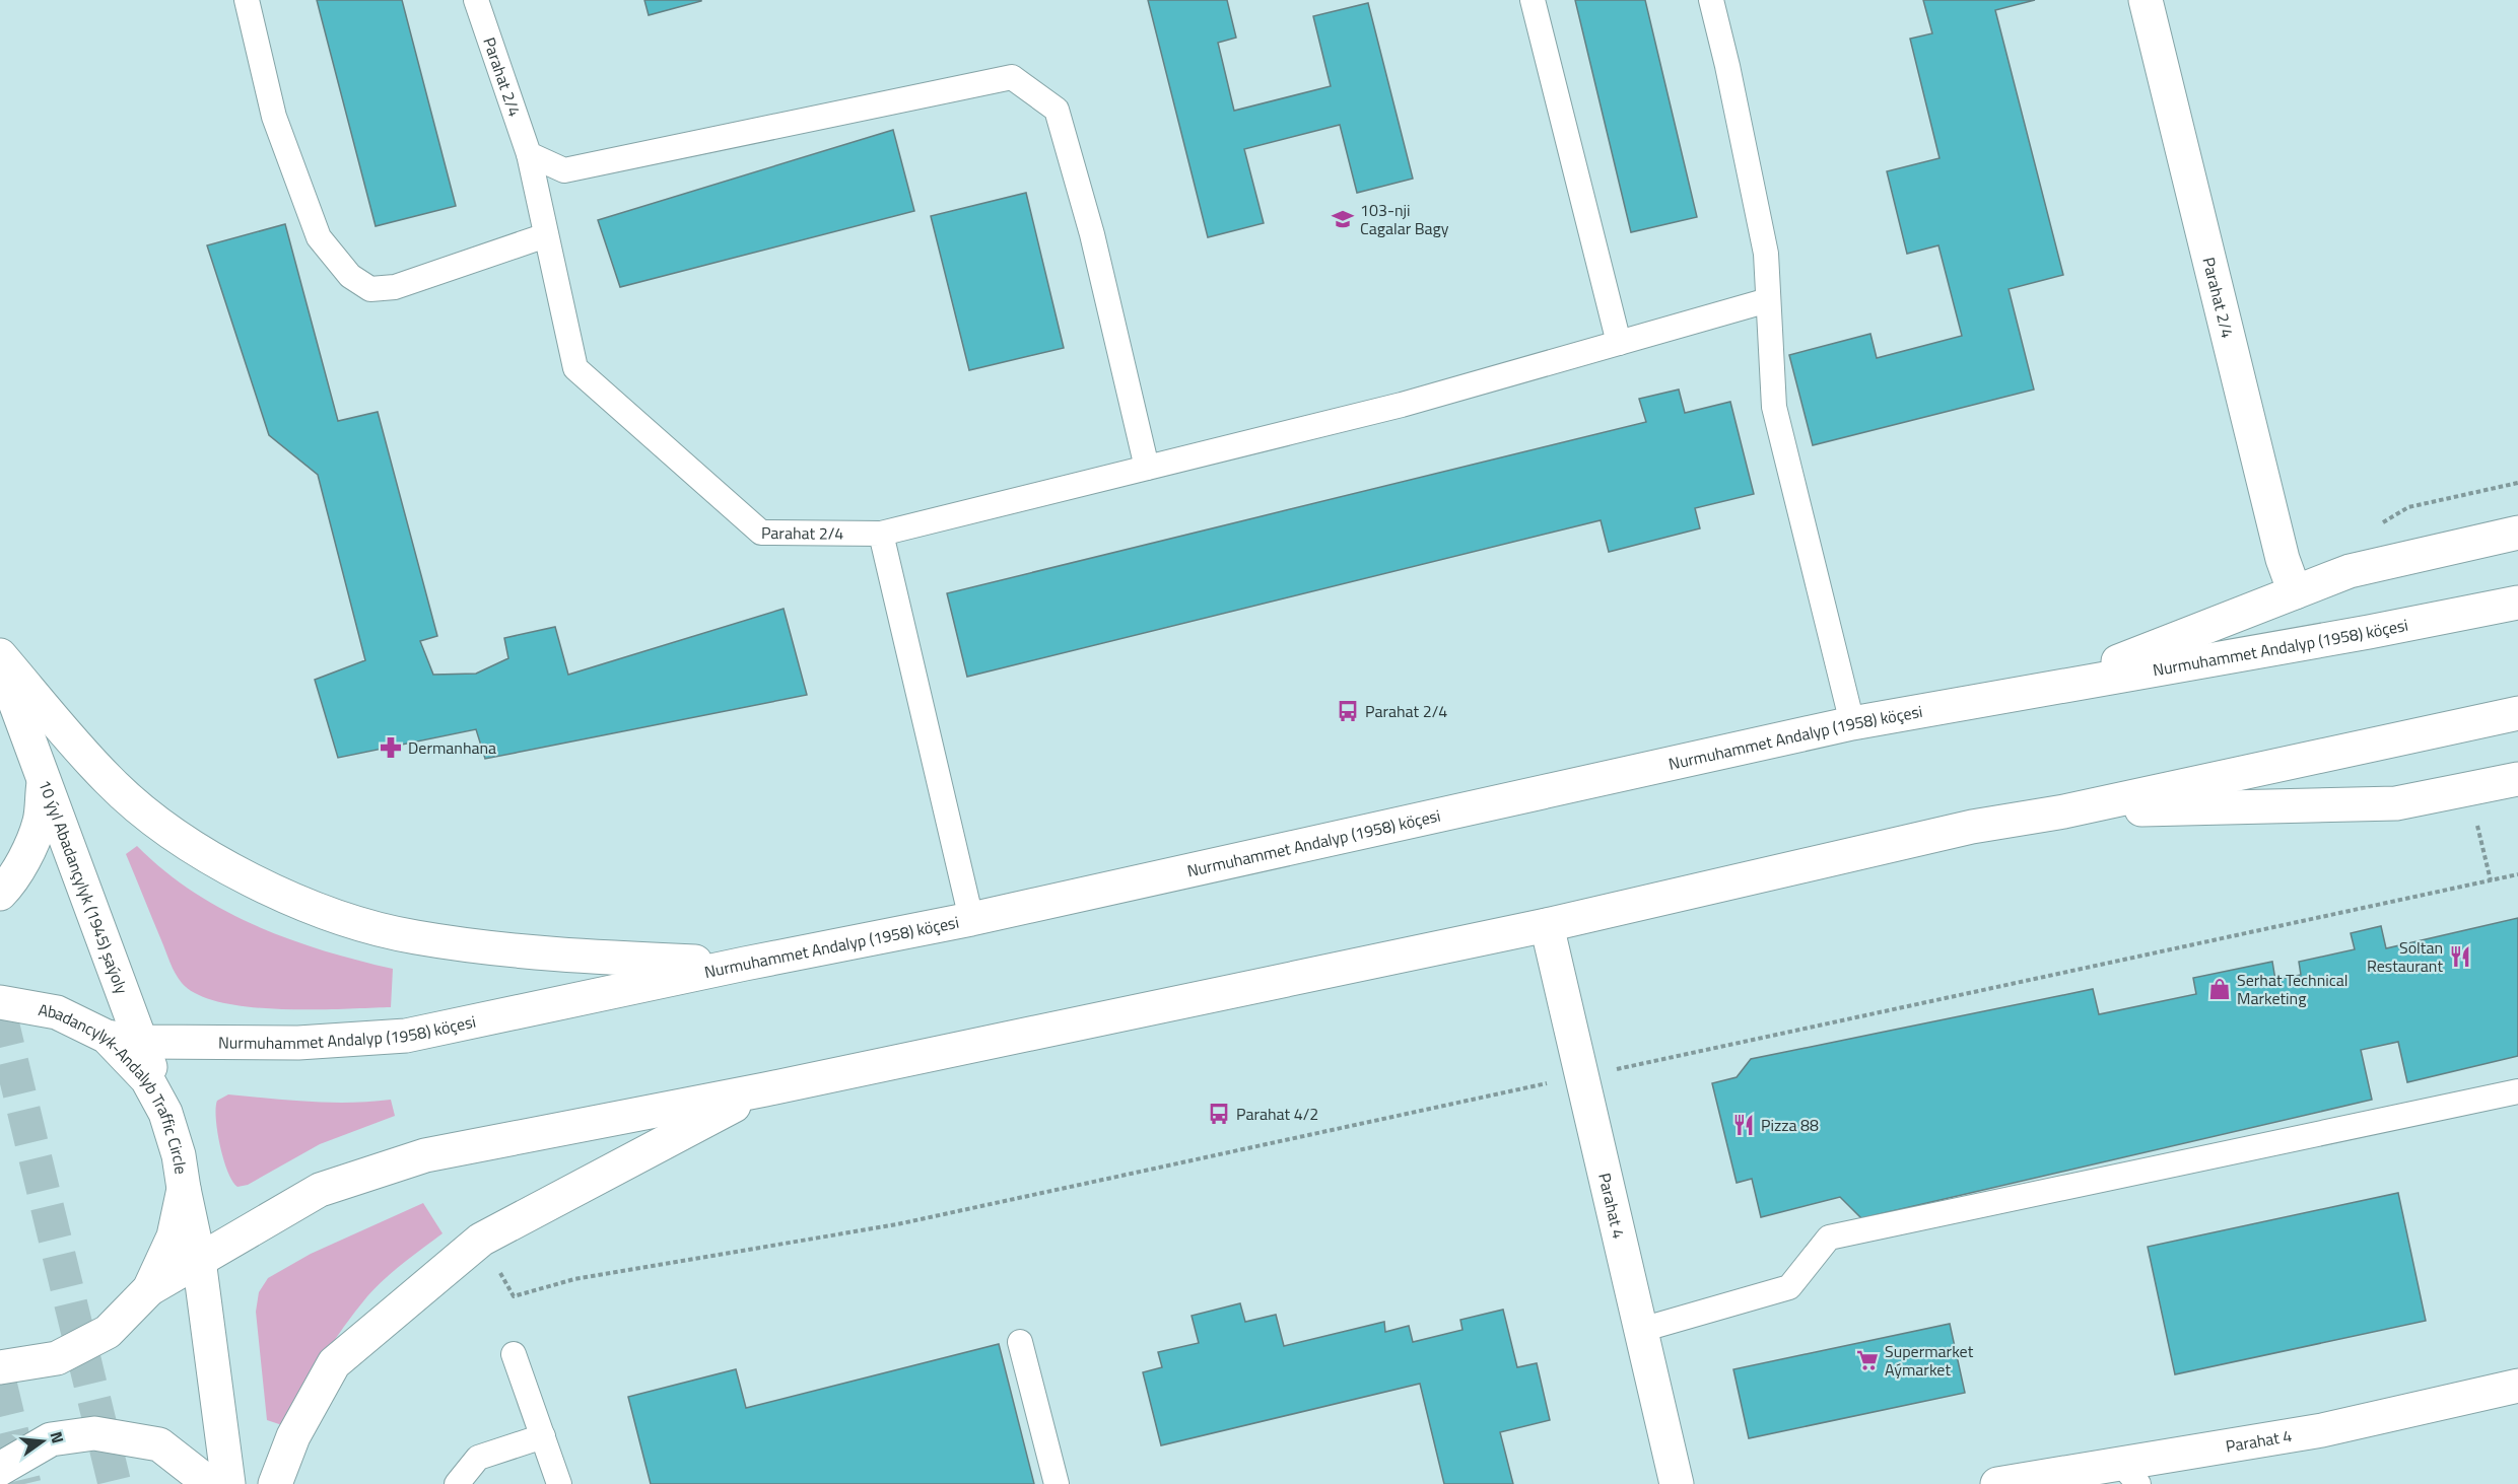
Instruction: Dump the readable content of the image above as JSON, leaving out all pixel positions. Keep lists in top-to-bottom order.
{
  "streets": {
    "main road": [
      "Parahat 2/4",
      "Nurmuhammet Andalyp (1958) köçesi",
      "10 ýyl Abadançylyk (1945) şaýoly",
      "Abadancylyk-Andalyb Traffic Circle",
      "Parahat 4"
    ]
  },
  "crossings": [
    ["Nurmuhammet Andalyp (1958) köçesi", "10 ýyl Abadançylyk (1945) şaýoly"],
    ["Nurmuhammet Andalyp (1958) köçesi", "Abadancylyk-Andalyb Traffic Circle"],
    ["10 ýyl Abadançylyk (1945) şaýoly", "Abadancylyk-Andalyb Traffic Circle"]
  ],
  "places": {
    "school or university": ["103-nji Cagalar Bagy"],
    "bus stop": ["Parahat 2/4", "Parahat 4/2"],
    "pharmacy": ["Dermanhana"],
    "restaurant": ["Soltan Restaurant", "Pizza 88"],
    "shop": ["Serhat Technical Marketing"],
    "supermarket": ["Supermarket Aýmarket"]
  },
  "north": "right"
}
